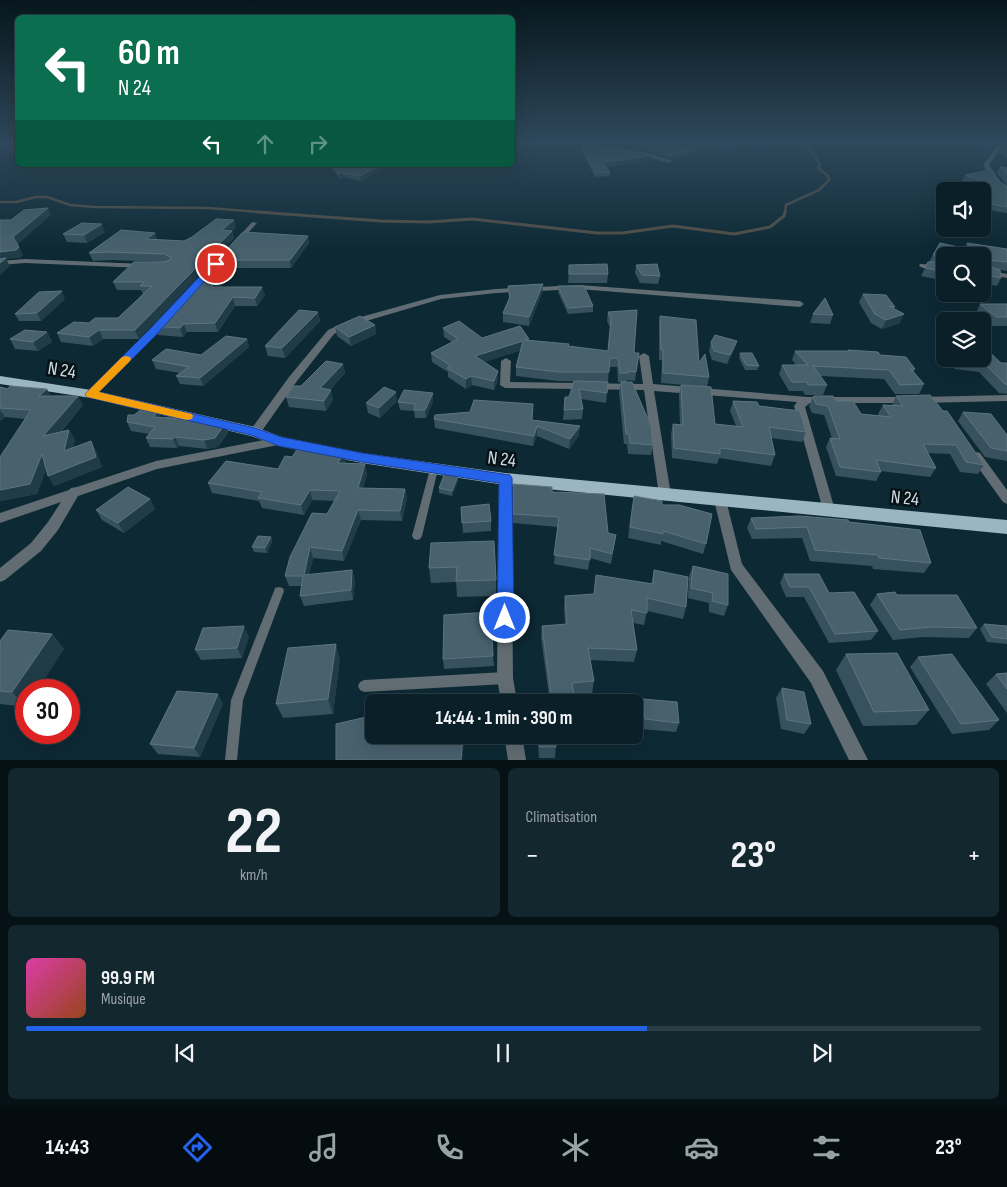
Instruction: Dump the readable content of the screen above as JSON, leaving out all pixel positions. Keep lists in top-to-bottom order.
{
  "streets": {
    "main road": ["N 24"]
  },
  "page": {
    "turn": ["60 m", "N 24"],
    "limit": "30",
    "trip": "14:44 · 1 min · 390 m",
    "tile": [
      ["22", "km/h"],
      "Climatisation"
    ],
    "heat": ["−", "23°", "+"],
    "song": ["99.9 FM", "Musique"],
    "tabs": ["14:43", "23°"]
  }
}
